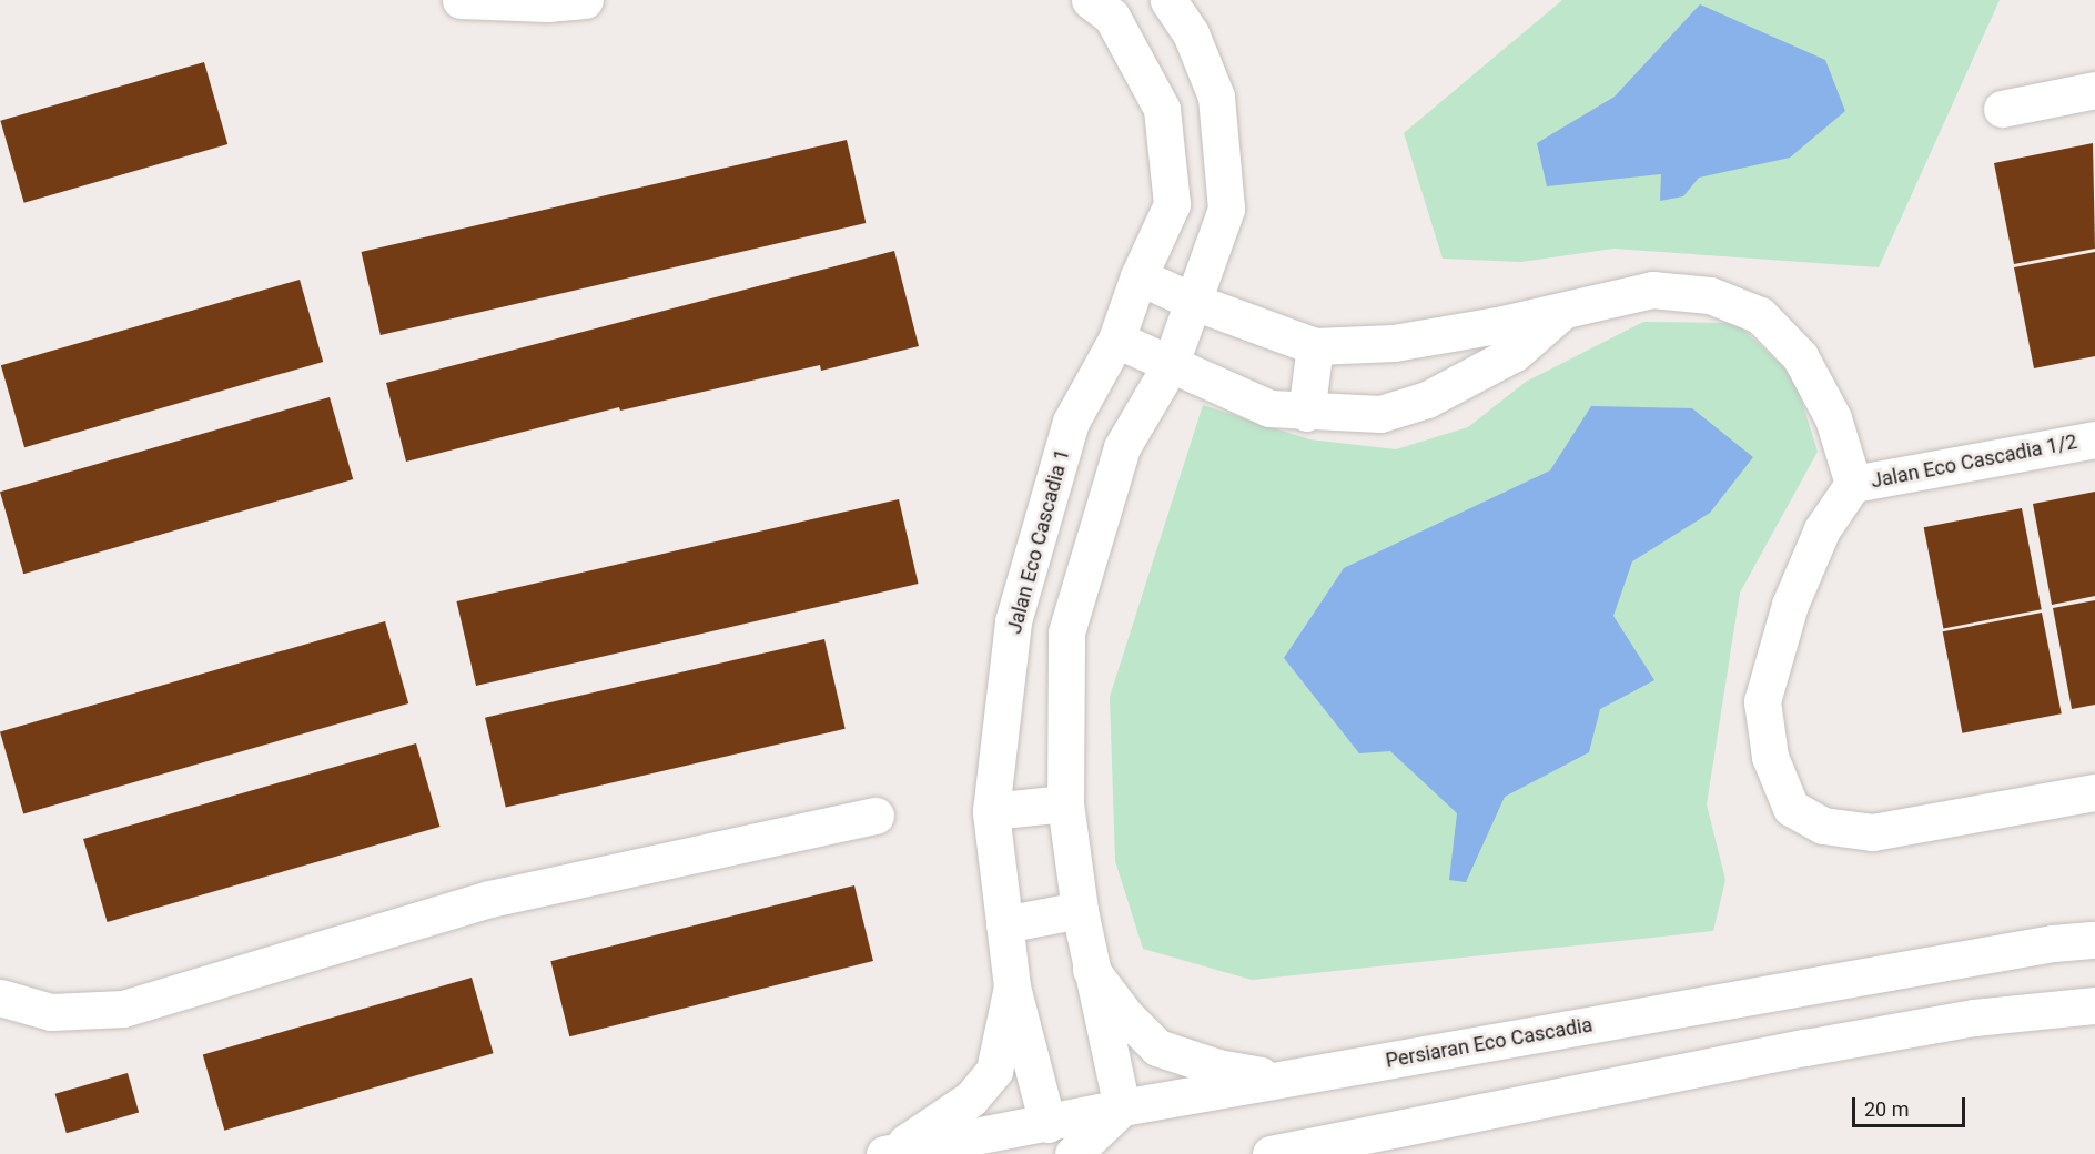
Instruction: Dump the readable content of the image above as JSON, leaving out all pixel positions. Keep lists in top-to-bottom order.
{
  "streets": {
    "street": ["Jalan Eco Cascadia 1/2", "Jalan Eco Cascadia 1", "Persiaran Eco Cascadia"]
  },
  "crossings": [
    ["Jalan Eco Cascadia 1", "Persiaran Eco Cascadia"]
  ],
  "scale_bar": "20 m"
}
